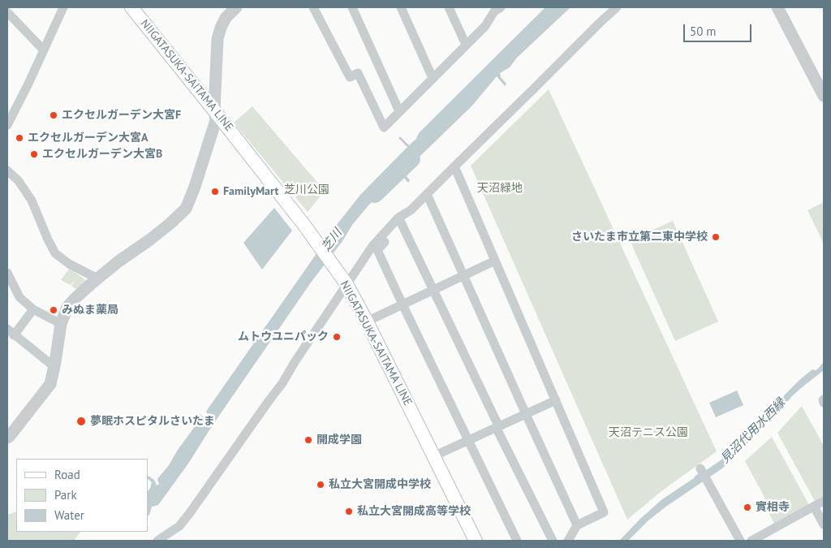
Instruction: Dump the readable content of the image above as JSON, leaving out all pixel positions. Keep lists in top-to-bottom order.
{
  "streets": {
    "main road": ["NIIGATASUKA-SAITAMA LINE"]
  },
  "water": ["芝川", "見沼代用水西縁"],
  "parks": ["天沼緑地", "芝川公園", "天沼テニス公園"],
  "places": [
    "エクセルガーデン大宮F",
    "エクセルガーデン大宮A",
    "エクセルガーデン大宮B",
    "FamilyMart",
    "さいたま市立第二東中学校",
    "みぬま薬局",
    "ムトウユニパック",
    "夢眠ホスピタルさいたま",
    "開成学園",
    "私立大宮開成中学校",
    "實相寺",
    "私立大宮開成高等学校"
  ],
  "legend": ["Road", "Park", "Water"],
  "scale_bar": "50 m"
}
